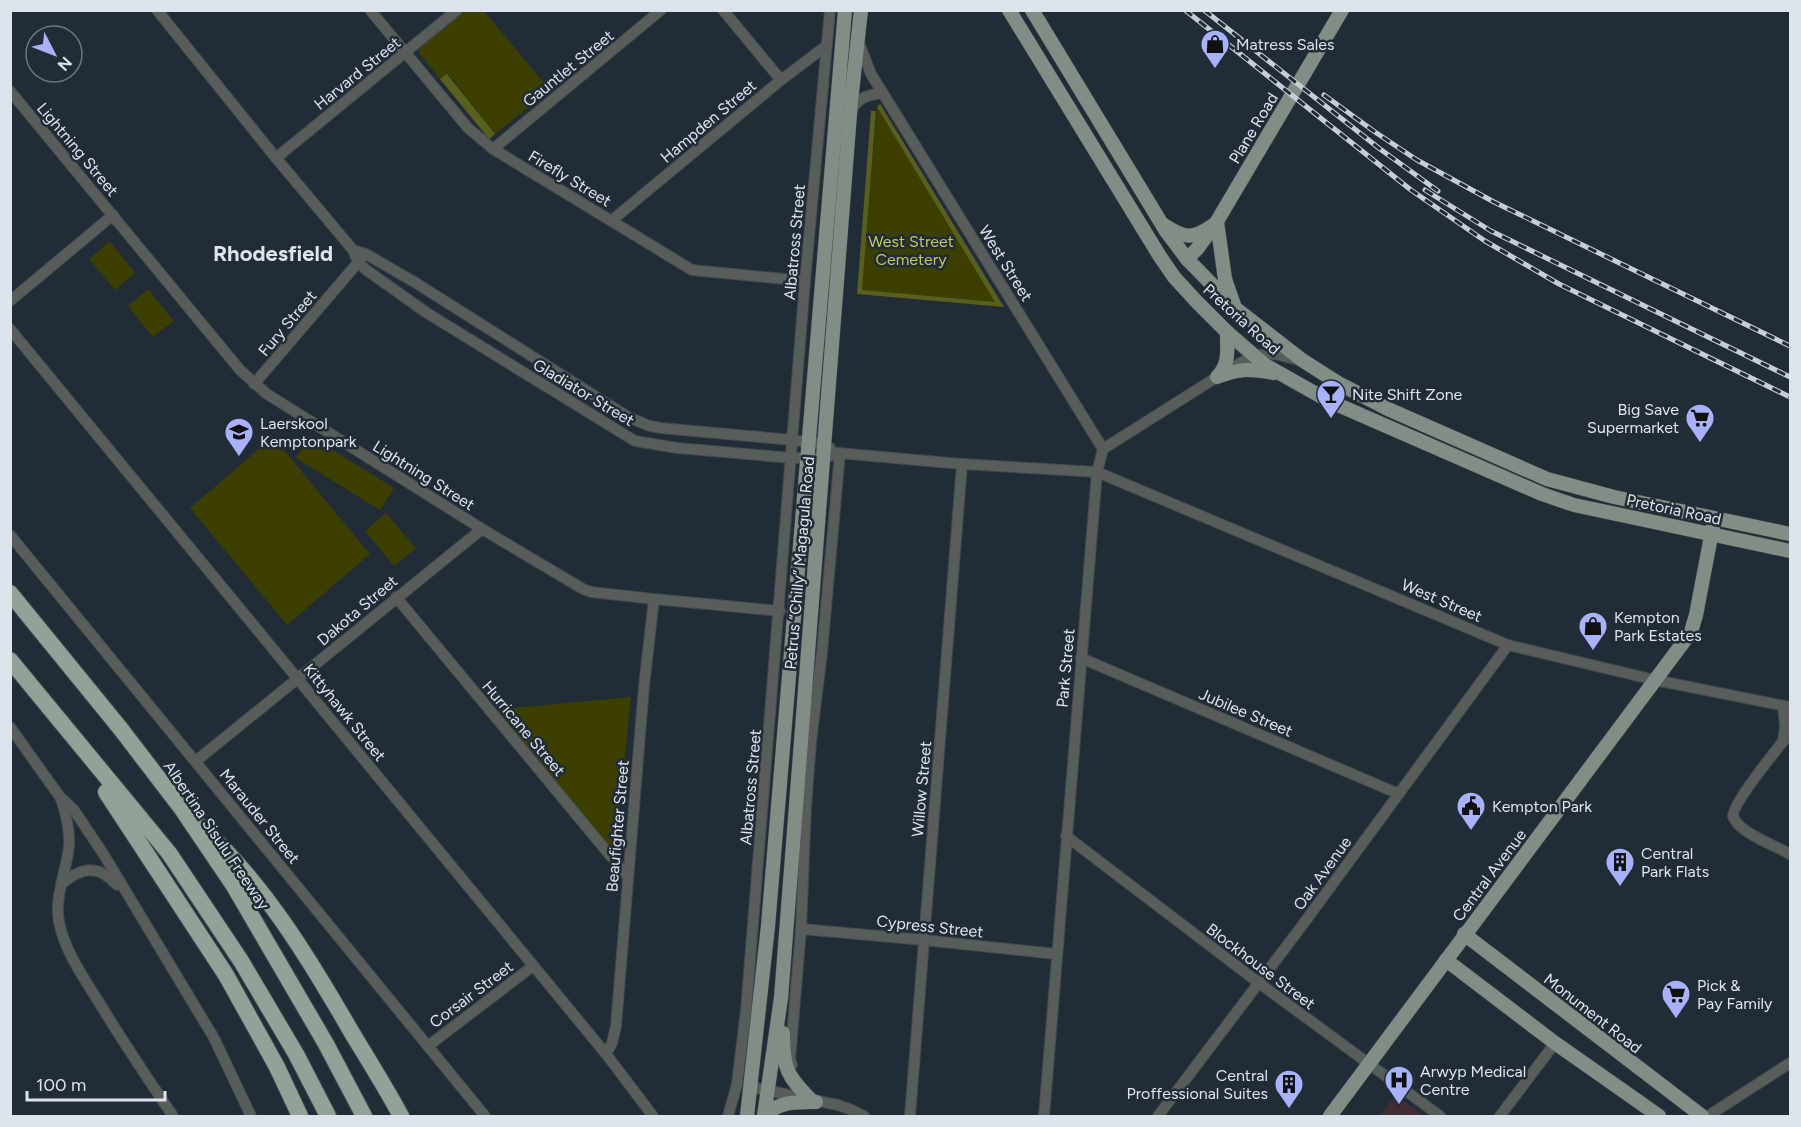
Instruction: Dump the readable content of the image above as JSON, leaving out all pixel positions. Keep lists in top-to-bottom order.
{
  "streets": {
    "highway": ["Albertina Sisulu Freeway"],
    "main road": [
      "Plane Road",
      "Pretoria Road",
      "Petrus “Chilly” Magagula Road",
      "Central Avenue",
      "Monument Road"
    ],
    "street": [
      "Gauntlet Street",
      "Harvard Street",
      "Hampden Street",
      "Lightning Street",
      "Firefly Street",
      "Albatross Street",
      "West Street",
      "Fury Street",
      "Gladiator Street",
      "Dakota Street",
      "Park Street",
      "Kittyhawk Street",
      "Jubilee Street",
      "Hurricane Street",
      "Willow Street",
      "Marauder Street",
      "Beaufighter Street",
      "Oak Avenue",
      "Cypress Street",
      "Blockhouse Street",
      "Corsair Street"
    ]
  },
  "crossings": [
    ["Gauntlet Street", "Firefly Street"],
    ["Harvard Street", "Firefly Street"],
    ["Harvard Street", "Gladiator Street"],
    ["Hampden Street", "Firefly Street"],
    ["Hampden Street", "Albatross Street"],
    ["Plane Road", "Pretoria Road"],
    ["Lightning Street", "Albatross Street"],
    ["Lightning Street", "Fury Street"],
    ["Lightning Street", "Dakota Street"],
    ["Lightning Street", "Beaufighter Street"],
    ["Firefly Street", "Albatross Street"],
    ["Albatross Street", "Gladiator Street"],
    ["West Street", "Gladiator Street"],
    ["West Street", "Petrus “Chilly” Magagula Road"],
    ["West Street", "Park Street"],
    ["West Street", "Oak Avenue"],
    ["West Street", "Central Avenue"],
    ["Pretoria Road", "Central Avenue"],
    ["Fury Street", "Gladiator Street"],
    ["Gladiator Street", "Petrus “Chilly” Magagula Road"],
    ["Gladiator Street", "Park Street"],
    ["Gladiator Street", "Willow Street"],
    ["Dakota Street", "Kittyhawk Street"],
    ["Dakota Street", "Hurricane Street"],
    ["Dakota Street", "Marauder Street"],
    ["Park Street", "Jubilee Street"],
    ["Park Street", "Cypress Street"],
    ["Park Street", "Blockhouse Street"],
    ["Kittyhawk Street", "Beaufighter Street"],
    ["Kittyhawk Street", "Corsair Street"],
    ["Jubilee Street", "Oak Avenue"],
    ["Hurricane Street", "Beaufighter Street"],
    ["Willow Street", "Cypress Street"],
    ["Marauder Street", "Corsair Street"],
    ["Oak Avenue", "Blockhouse Street"],
    ["Central Avenue", "Blockhouse Street"],
    ["Central Avenue", "Monument Road"]
  ],
  "districts": ["Rhodesfield"],
  "parks": ["West Street Cemetery"],
  "places": {
    "shop": ["Matress Sales", "Kempton Park Estates"],
    "bar": ["Nite Shift Zone"],
    "supermarket": ["Big Save Supermarket", "Pick & Pay Family"],
    "school or university": ["Laerskool Kemptonpark"],
    "public building": ["Kempton Park"],
    "building": ["Central Park Flats", "Central Proffessional Suites"],
    "hospital": ["Arwyp Medical Centre"]
  },
  "scale_bar": "100 m",
  "north": "bottom right"
}
